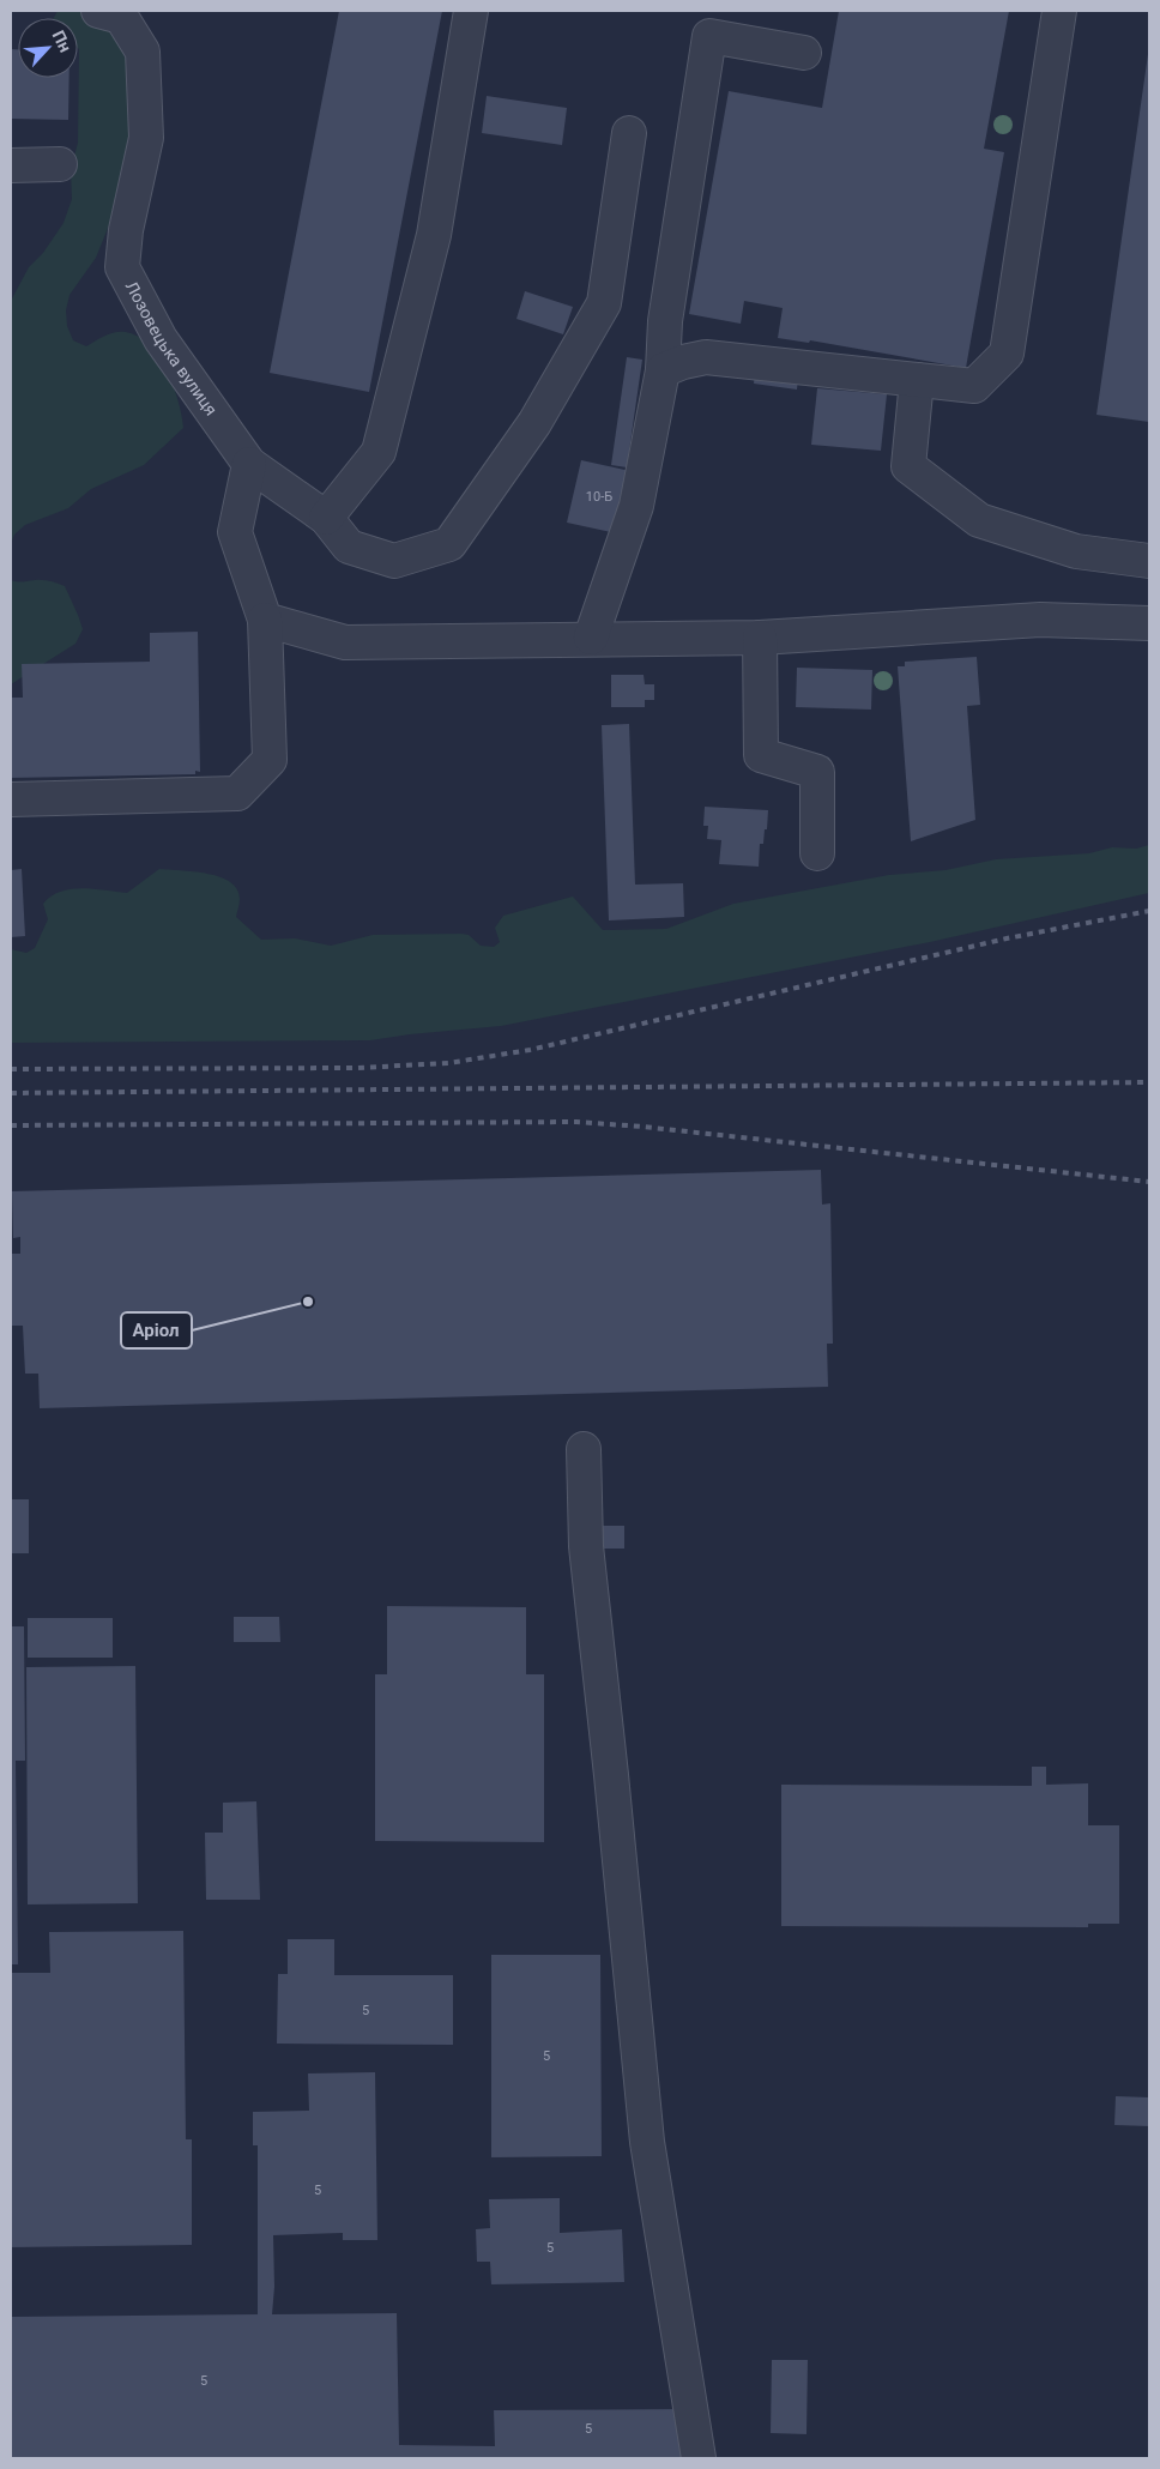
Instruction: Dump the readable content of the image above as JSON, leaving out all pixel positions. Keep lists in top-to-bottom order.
{
  "streets": {
    "street": ["Лозовецька вулиця"]
  },
  "places": ["Аріол"],
  "house_numbers": [
    "10-Б",
    "5",
    "5",
    "5",
    "5",
    "5",
    "5"
  ],
  "north": "top right"
}
